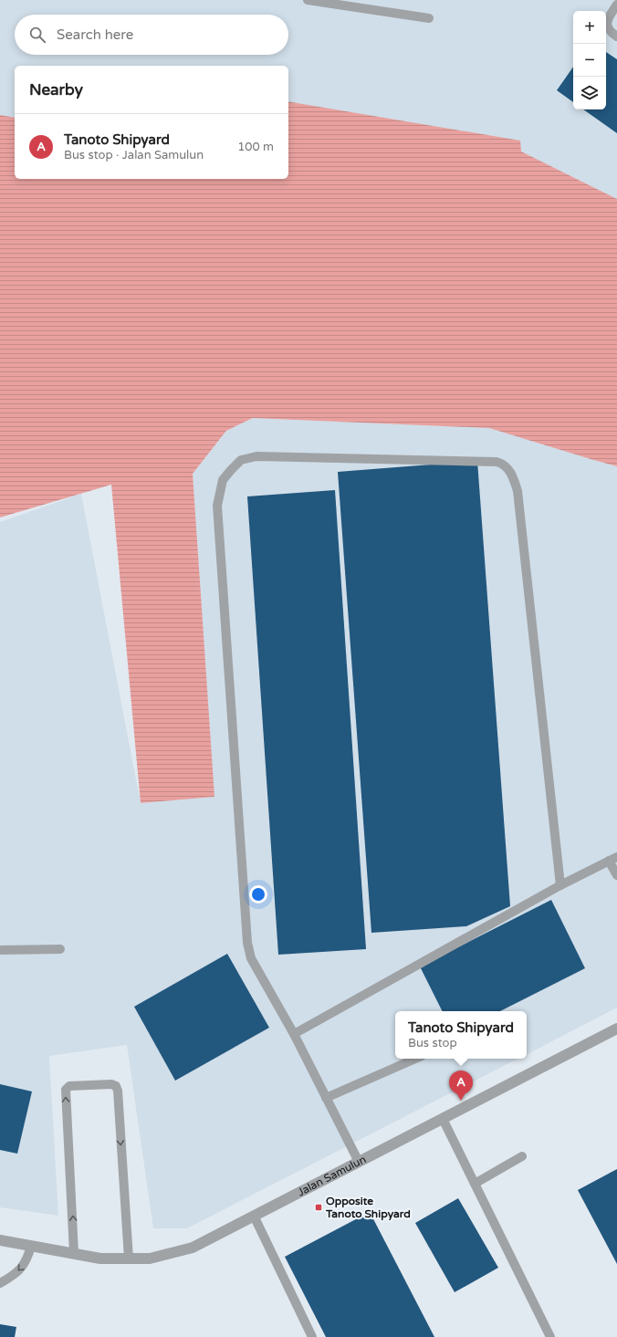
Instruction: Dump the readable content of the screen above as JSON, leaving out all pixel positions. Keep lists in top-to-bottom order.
{
  "streets": {
    "street": ["Jalan Samulun"]
  },
  "places": {
    "transit": ["Opposite Tanoto Shipyard"]
  },
  "page": {
    "map_buttons": ["+", "−"],
    "search": "Search here",
    "heading": "Nearby",
    "list": [
      {
        "mark": "A",
        "name": "Tanoto Shipyard",
        "note": "Bus stop · Jalan Samulun",
        "value": "100 m"
      }
    ],
    "popup": ["Tanoto Shipyard", "Bus stop"],
    "pins": "A"
  }
}
